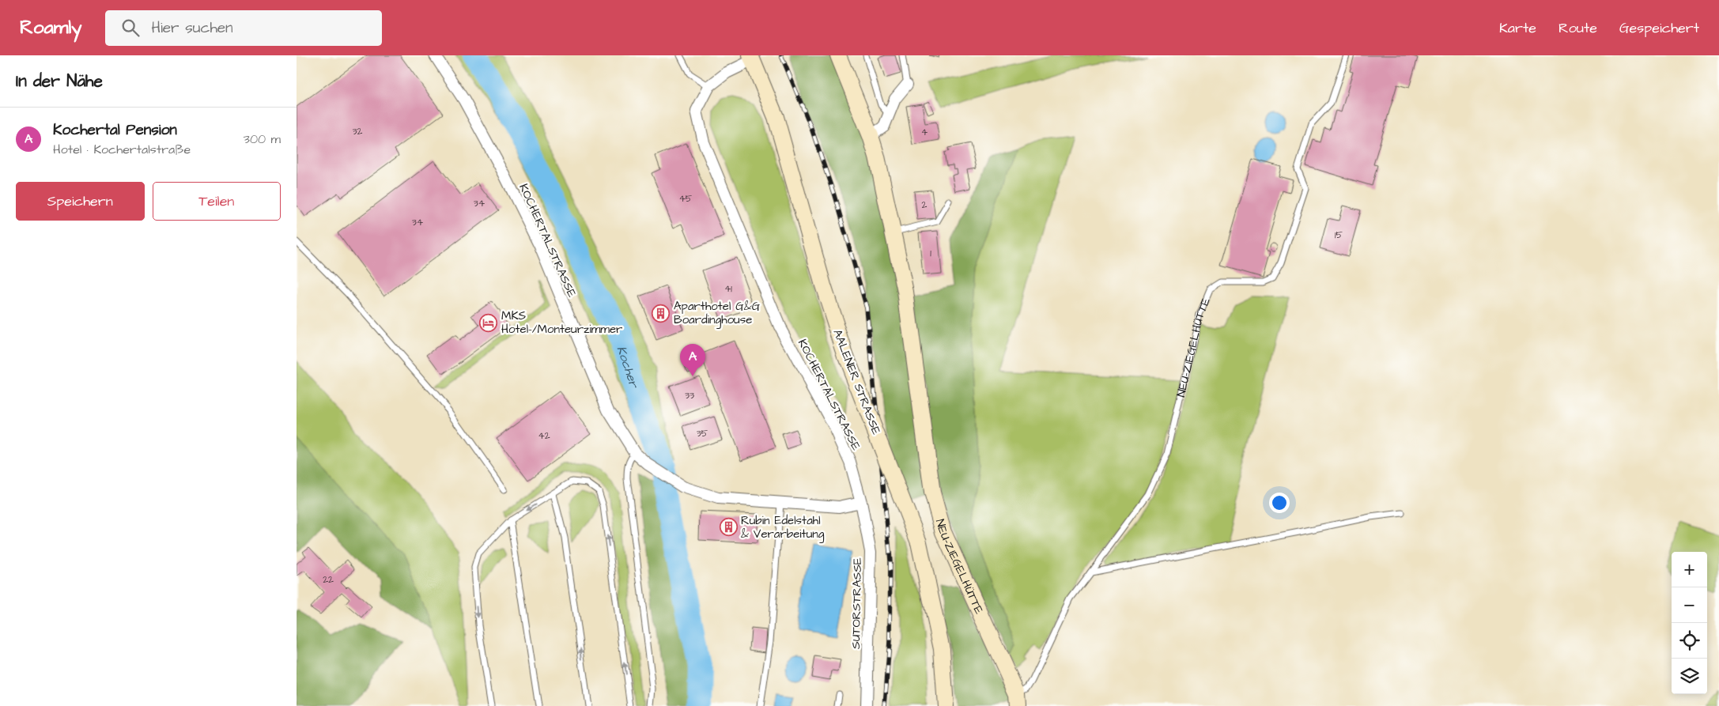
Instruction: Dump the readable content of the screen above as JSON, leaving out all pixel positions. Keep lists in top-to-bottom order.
{
  "streets": {
    "street": [
      "KOCHERTALSTRASSE",
      "NEU-ZIEGELHÜTTE",
      "AALENER STRASSE",
      "SUTORSTRASSE"
    ]
  },
  "crossings": [
    ["KOCHERTALSTRASSE", "AALENER STRASSE"],
    ["KOCHERTALSTRASSE", "SUTORSTRASSE"]
  ],
  "water": ["Kocher"],
  "places": {
    "building": ["Aparthotel G&G Boardinghouse", "Rubin Edelstahl & Verarbeitung"],
    "hotel": ["MKS Hotel-/Monteurzimmer"]
  },
  "house_numbers": [
    "32",
    "4",
    "45",
    "34",
    "2",
    "34",
    "15",
    "1",
    "41",
    "33",
    "35",
    "42",
    "22"
  ],
  "page": {
    "header": "Roamly",
    "search": "Hier suchen",
    "nav": ["Karte", "Route", "Gespeichert"],
    "heading": "In der Nähe",
    "list": [
      {
        "mark": "A",
        "name": "Kochertal Pension",
        "note": "Hotel · Kochertalstraße",
        "value": "300 m"
      }
    ],
    "buttons": ["Speichern", "Teilen"],
    "pins": "A",
    "map_buttons": ["+", "−"]
  }
}
